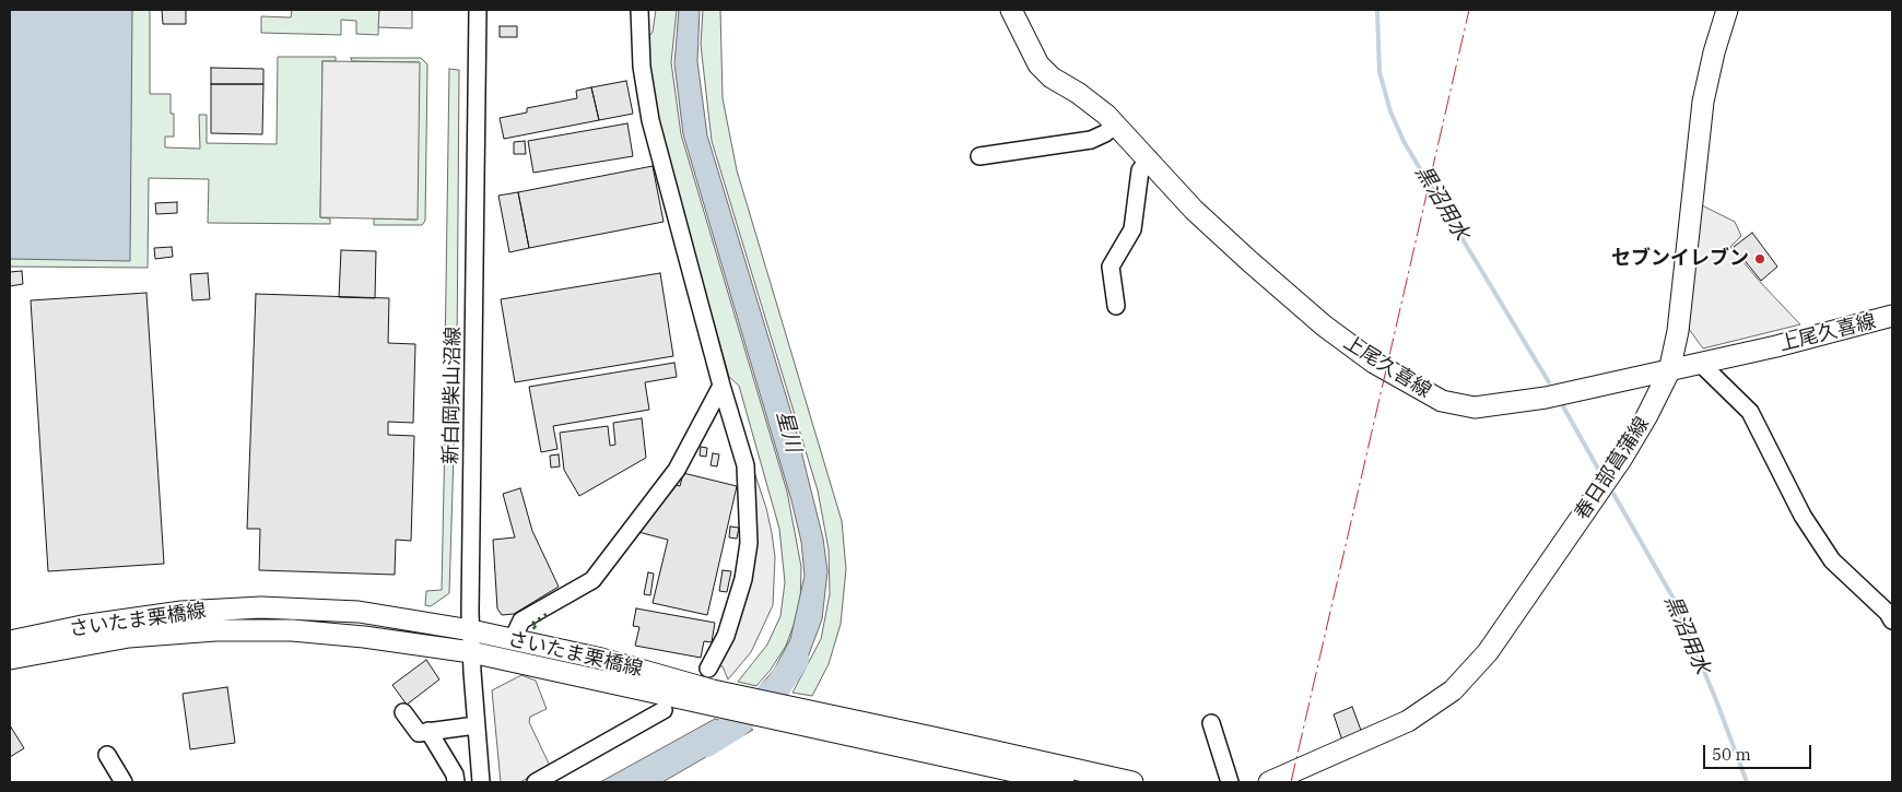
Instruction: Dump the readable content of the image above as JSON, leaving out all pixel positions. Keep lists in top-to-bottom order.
{
  "streets": {
    "main road": ["上尾久喜線", "春日部菖蒲線", "さいたま栗橋線"],
    "street": ["新白岡柴山沼線"]
  },
  "crossings": [
    ["上尾久喜線", "春日部菖蒲線"],
    ["新白岡柴山沼線", "さいたま栗橋線"]
  ],
  "water": ["黒沼用水", "星川"],
  "places": ["セブンイレブン"],
  "scale_bar": "50 m"
}
